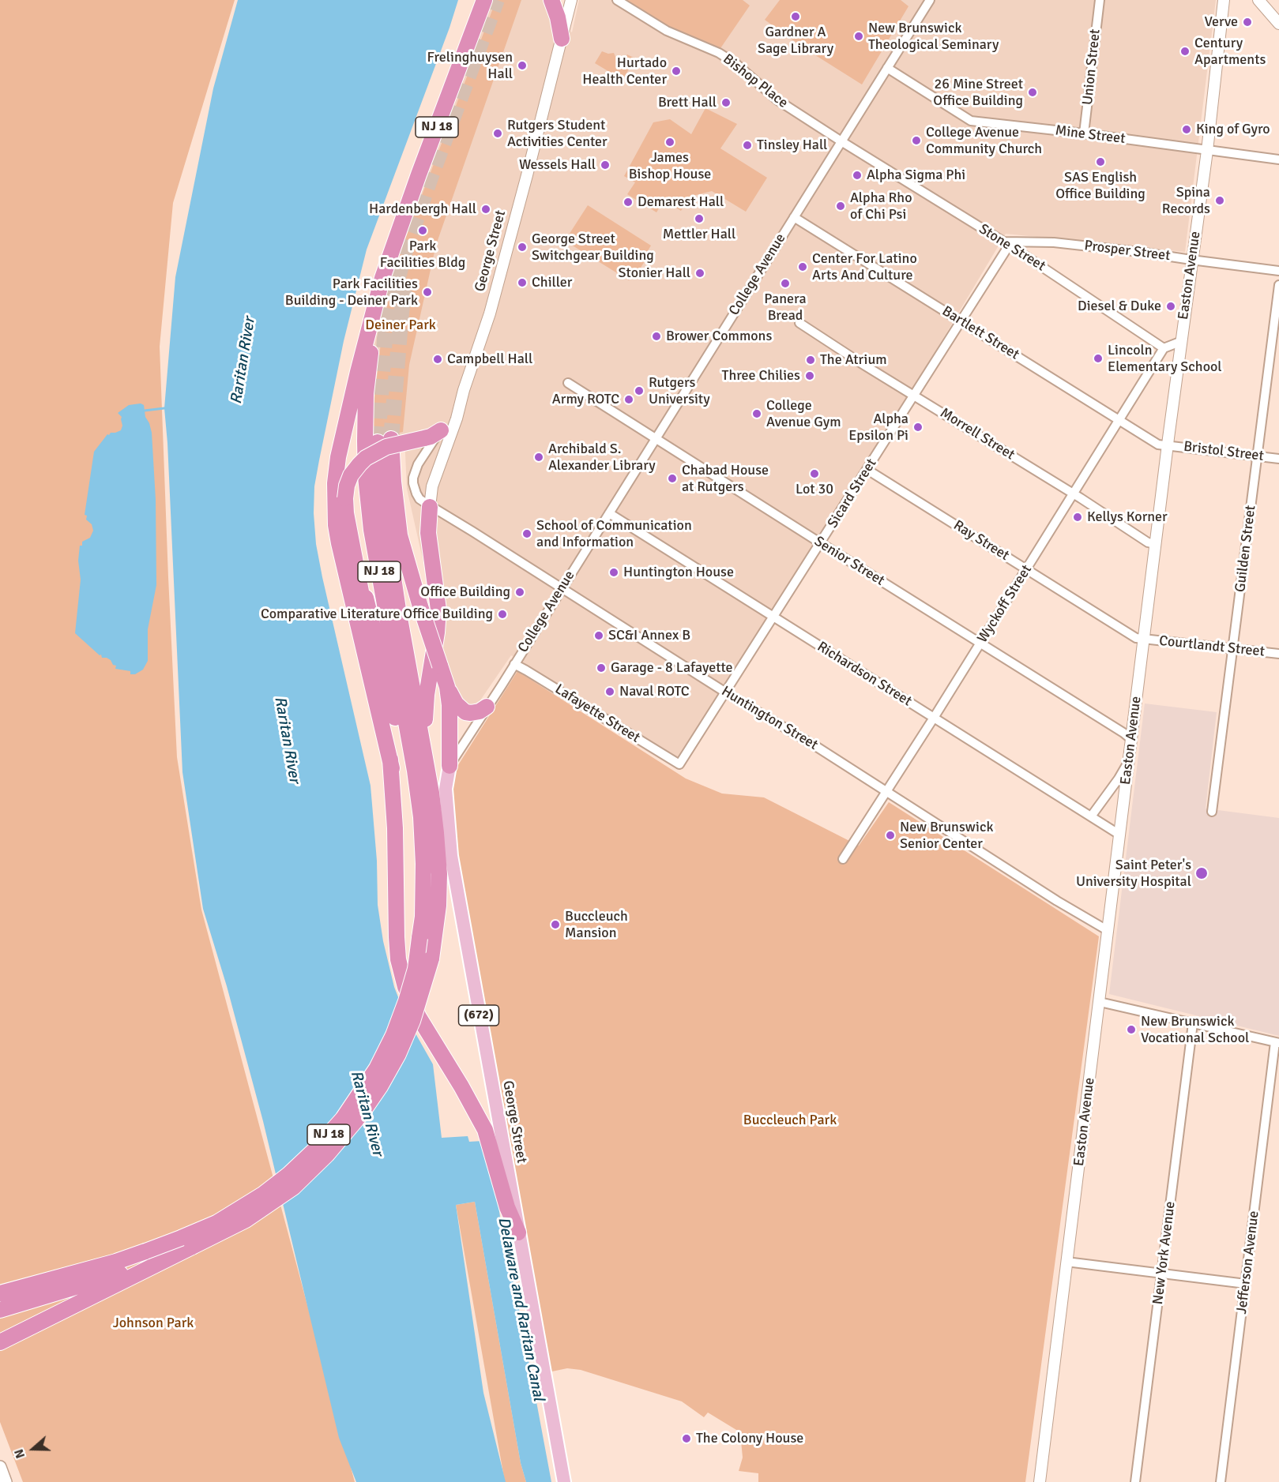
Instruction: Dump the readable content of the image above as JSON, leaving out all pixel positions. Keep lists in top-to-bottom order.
{
  "streets": {
    "highway": ["NJ 18"],
    "main road": ["George Street", "(672)"],
    "street": [
      "Union Street",
      "Bishop Place",
      "Mine Street",
      "Stone Street",
      "Prosper Street",
      "College Avenue",
      "Easton Avenue",
      "Bartlett Street",
      "Morrell Street",
      "Bristol Street",
      "Sicard Street",
      "Ray Street",
      "Guilden Street",
      "Senior Street",
      "Wyckoff Street",
      "Courtlandt Street",
      "Richardson Street",
      "Lafayette Street",
      "Huntington Street",
      "New York Avenue",
      "Jefferson Avenue"
    ]
  },
  "crossings": [
    ["Union Street", "Mine Street"],
    ["Bishop Place", "Stone Street"],
    ["Bishop Place", "College Avenue"],
    ["Mine Street", "College Avenue"],
    ["Mine Street", "Easton Avenue"],
    ["Stone Street", "Prosper Street"],
    ["Stone Street", "College Avenue"],
    ["Stone Street", "Sicard Street"],
    ["Stone Street", "Wyckoff Street"],
    ["George Street", "College Avenue"],
    ["George Street", "Huntington Street"],
    ["Prosper Street", "Easton Avenue"],
    ["Prosper Street", "Sicard Street"],
    ["College Avenue", "Bartlett Street"],
    ["College Avenue", "Senior Street"],
    ["College Avenue", "Richardson Street"],
    ["College Avenue", "Lafayette Street"],
    ["College Avenue", "Huntington Street"],
    ["Easton Avenue", "Bartlett Street"],
    ["Easton Avenue", "Morrell Street"],
    ["Easton Avenue", "Bristol Street"],
    ["Easton Avenue", "Ray Street"],
    ["Easton Avenue", "Senior Street"],
    ["Easton Avenue", "Courtlandt Street"],
    ["Easton Avenue", "Richardson Street"],
    ["Easton Avenue", "Huntington Street"],
    ["Bartlett Street", "Bristol Street"],
    ["Bartlett Street", "Sicard Street"],
    ["Bartlett Street", "Wyckoff Street"],
    ["Morrell Street", "Sicard Street"],
    ["Morrell Street", "Wyckoff Street"],
    ["Bristol Street", "Guilden Street"],
    ["Sicard Street", "Ray Street"],
    ["Sicard Street", "Senior Street"],
    ["Sicard Street", "Richardson Street"],
    ["Sicard Street", "Lafayette Street"],
    ["Sicard Street", "Huntington Street"],
    ["Ray Street", "Wyckoff Street"],
    ["Ray Street", "Courtlandt Street"],
    ["Guilden Street", "Courtlandt Street"],
    ["Senior Street", "Wyckoff Street"],
    ["Wyckoff Street", "Richardson Street"],
    ["Wyckoff Street", "Huntington Street"]
  ],
  "water": ["Raritan River", "Delaware and Raritan Canal"],
  "parks": ["Deiner Park", "Buccleuch Park", "Johnson Park"],
  "places": [
    "Gardner A Sage Library",
    "Verve",
    "New Brunswick Theological Seminary",
    "Century Apartments",
    "Frelinghuysen Hall",
    "Hurtado Health Center",
    "26 Mine Street Office Building",
    "Brett Hall",
    "King of Gyro",
    "Rutgers Student Activities Center",
    "College Avenue Community Church",
    "James Bishop House",
    "Tinsley Hall",
    "SAS English Office Building",
    "Wessels Hall",
    "Alpha Sigma Phi",
    "Spina Records",
    "Demarest Hall",
    "Alpha Rho of Chi Psi",
    "Hardenbergh Hall",
    "Mettler Hall",
    "Park Facilities Bldg",
    "George Street Switchgear Building",
    "Center For Latino Arts And Culture",
    "Stonier Hall",
    "Chiller",
    "Panera Bread",
    "Park Facilities Building - Deiner Park",
    "Diesel & Duke",
    "Brower Commons",
    "Lincoln Elementary School",
    "Campbell Hall",
    "The Atrium",
    "Three Chilies",
    "Rutgers University",
    "Army ROTC",
    "College Avenue Gym",
    "Alpha Epsilon Pi",
    "Archibald S. Alexander Library",
    "Lot 30",
    "Chabad House at Rutgers",
    "Kellys Korner",
    "School of Communication and Information",
    "Huntington House",
    "Office Building",
    "Comparative Literature Office Building",
    "SC&I Annex B",
    "Garage - 8 Lafayette",
    "Naval ROTC",
    "New Brunswick Senior Center",
    "Saint Peter's University Hospital",
    "Buccleuch Mansion",
    "New Brunswick Vocational School",
    "The Colony House"
  ],
  "north": "left"
}
